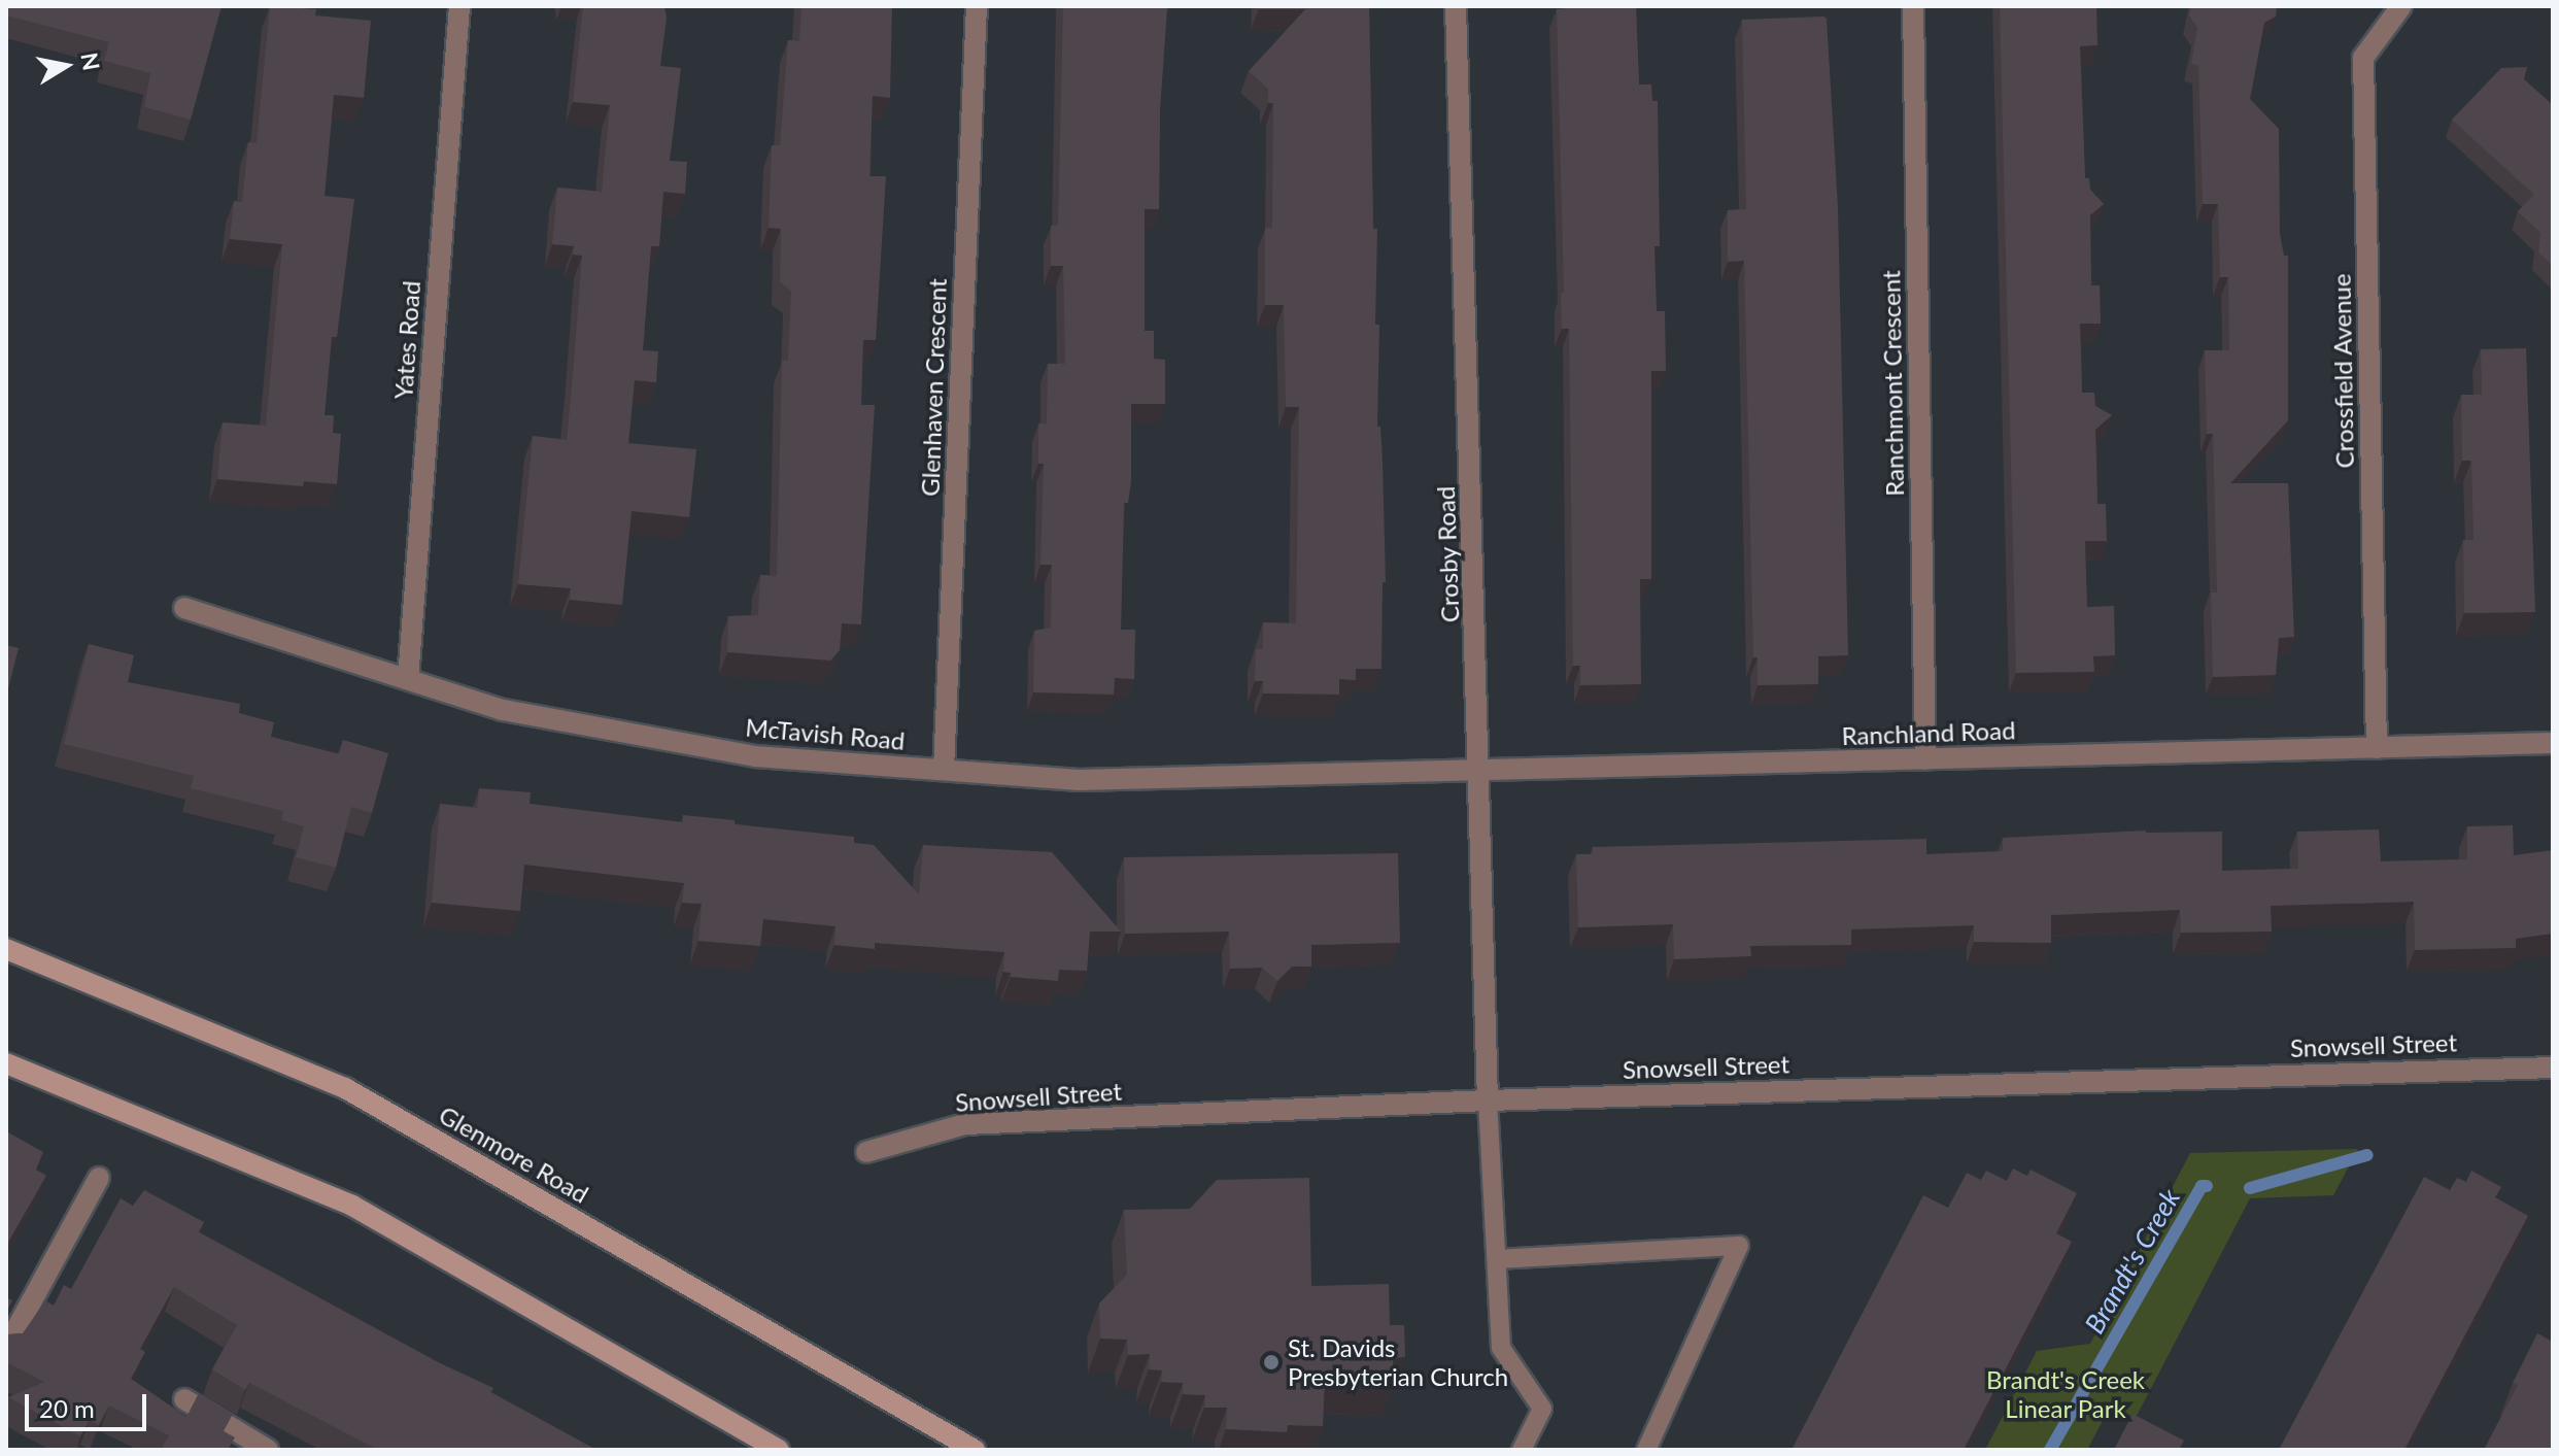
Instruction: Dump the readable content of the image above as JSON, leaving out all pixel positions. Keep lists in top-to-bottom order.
{
  "streets": {
    "main road": ["Glenmore Road"],
    "street": [
      "Yates Road",
      "Crossfield Avenue",
      "Ranchmont Crescent",
      "Glenhaven Crescent",
      "Crosby Road",
      "Ranchland Road",
      "McTavish Road",
      "Snowsell Street"
    ]
  },
  "crossings": [
    ["Yates Road", "McTavish Road"],
    ["Crossfield Avenue", "Ranchland Road"],
    ["Ranchmont Crescent", "Ranchland Road"],
    ["Glenhaven Crescent", "McTavish Road"],
    ["Crosby Road", "Ranchland Road"],
    ["Crosby Road", "McTavish Road"],
    ["Crosby Road", "Snowsell Street"],
    ["Ranchland Road", "McTavish Road"]
  ],
  "water": ["Brandt's Creek"],
  "parks": ["Brandt's Creek Linear Park"],
  "places": ["St. Davids Presbyterian Church"],
  "scale_bar": "20 m",
  "north": "right"
}
